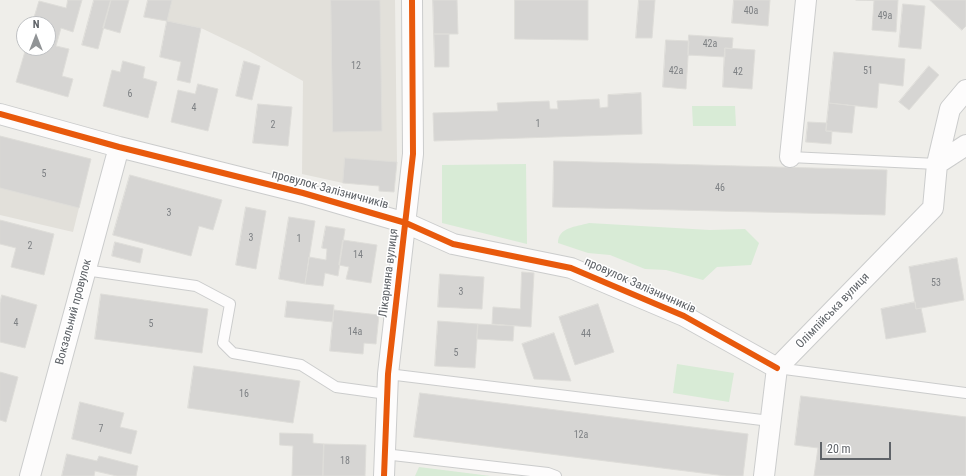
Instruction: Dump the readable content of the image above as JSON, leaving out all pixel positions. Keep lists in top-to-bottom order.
{
  "streets": {
    "street": [
      "провулок Залізничників",
      "Лікарняна вулиця",
      "Олімпійська вулиця",
      "Вокзальний провулок"
    ]
  },
  "crossings": [
    ["провулок Залізничників", "Лікарняна вулиця"],
    ["провулок Залізничників", "Олімпійська вулиця"],
    ["провулок Залізничників", "Вокзальний провулок"]
  ],
  "house_numbers": [
    "40а",
    "49а",
    "42а",
    "12",
    "42а",
    "51",
    "42",
    "6",
    "4",
    "1",
    "2",
    "5",
    "46",
    "3",
    "3",
    "1",
    "2",
    "14",
    "53",
    "3",
    "4",
    "5",
    "14а",
    "44",
    "5",
    "16",
    "7",
    "12а",
    "18"
  ],
  "scale_bar": "20 m",
  "north": "top"
}
